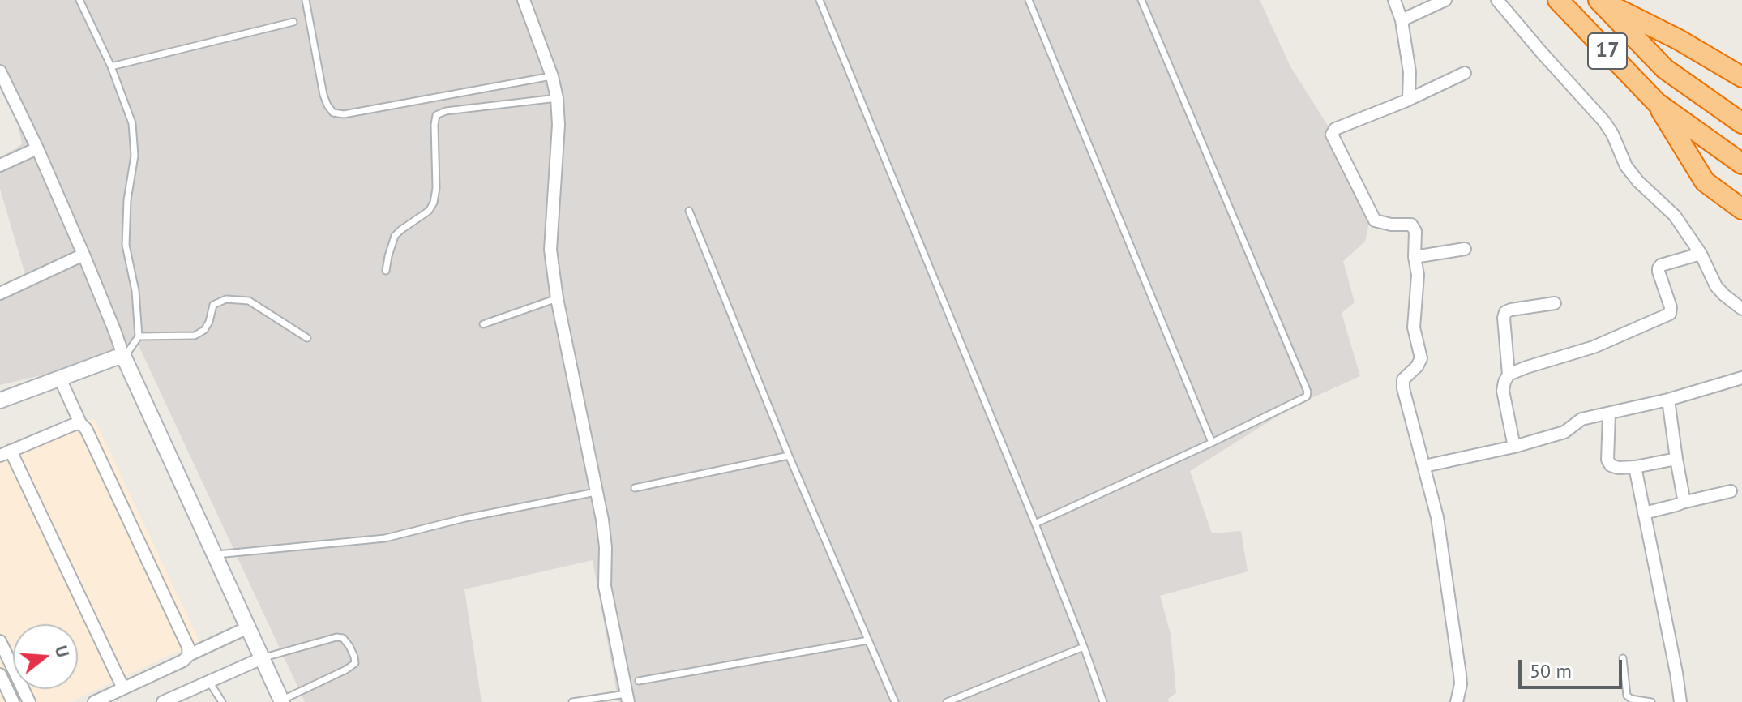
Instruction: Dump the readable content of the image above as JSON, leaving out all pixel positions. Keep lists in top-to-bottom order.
{
  "streets": {
    "highway": ["17"]
  },
  "scale_bar": "50 m",
  "north": "right"
}
